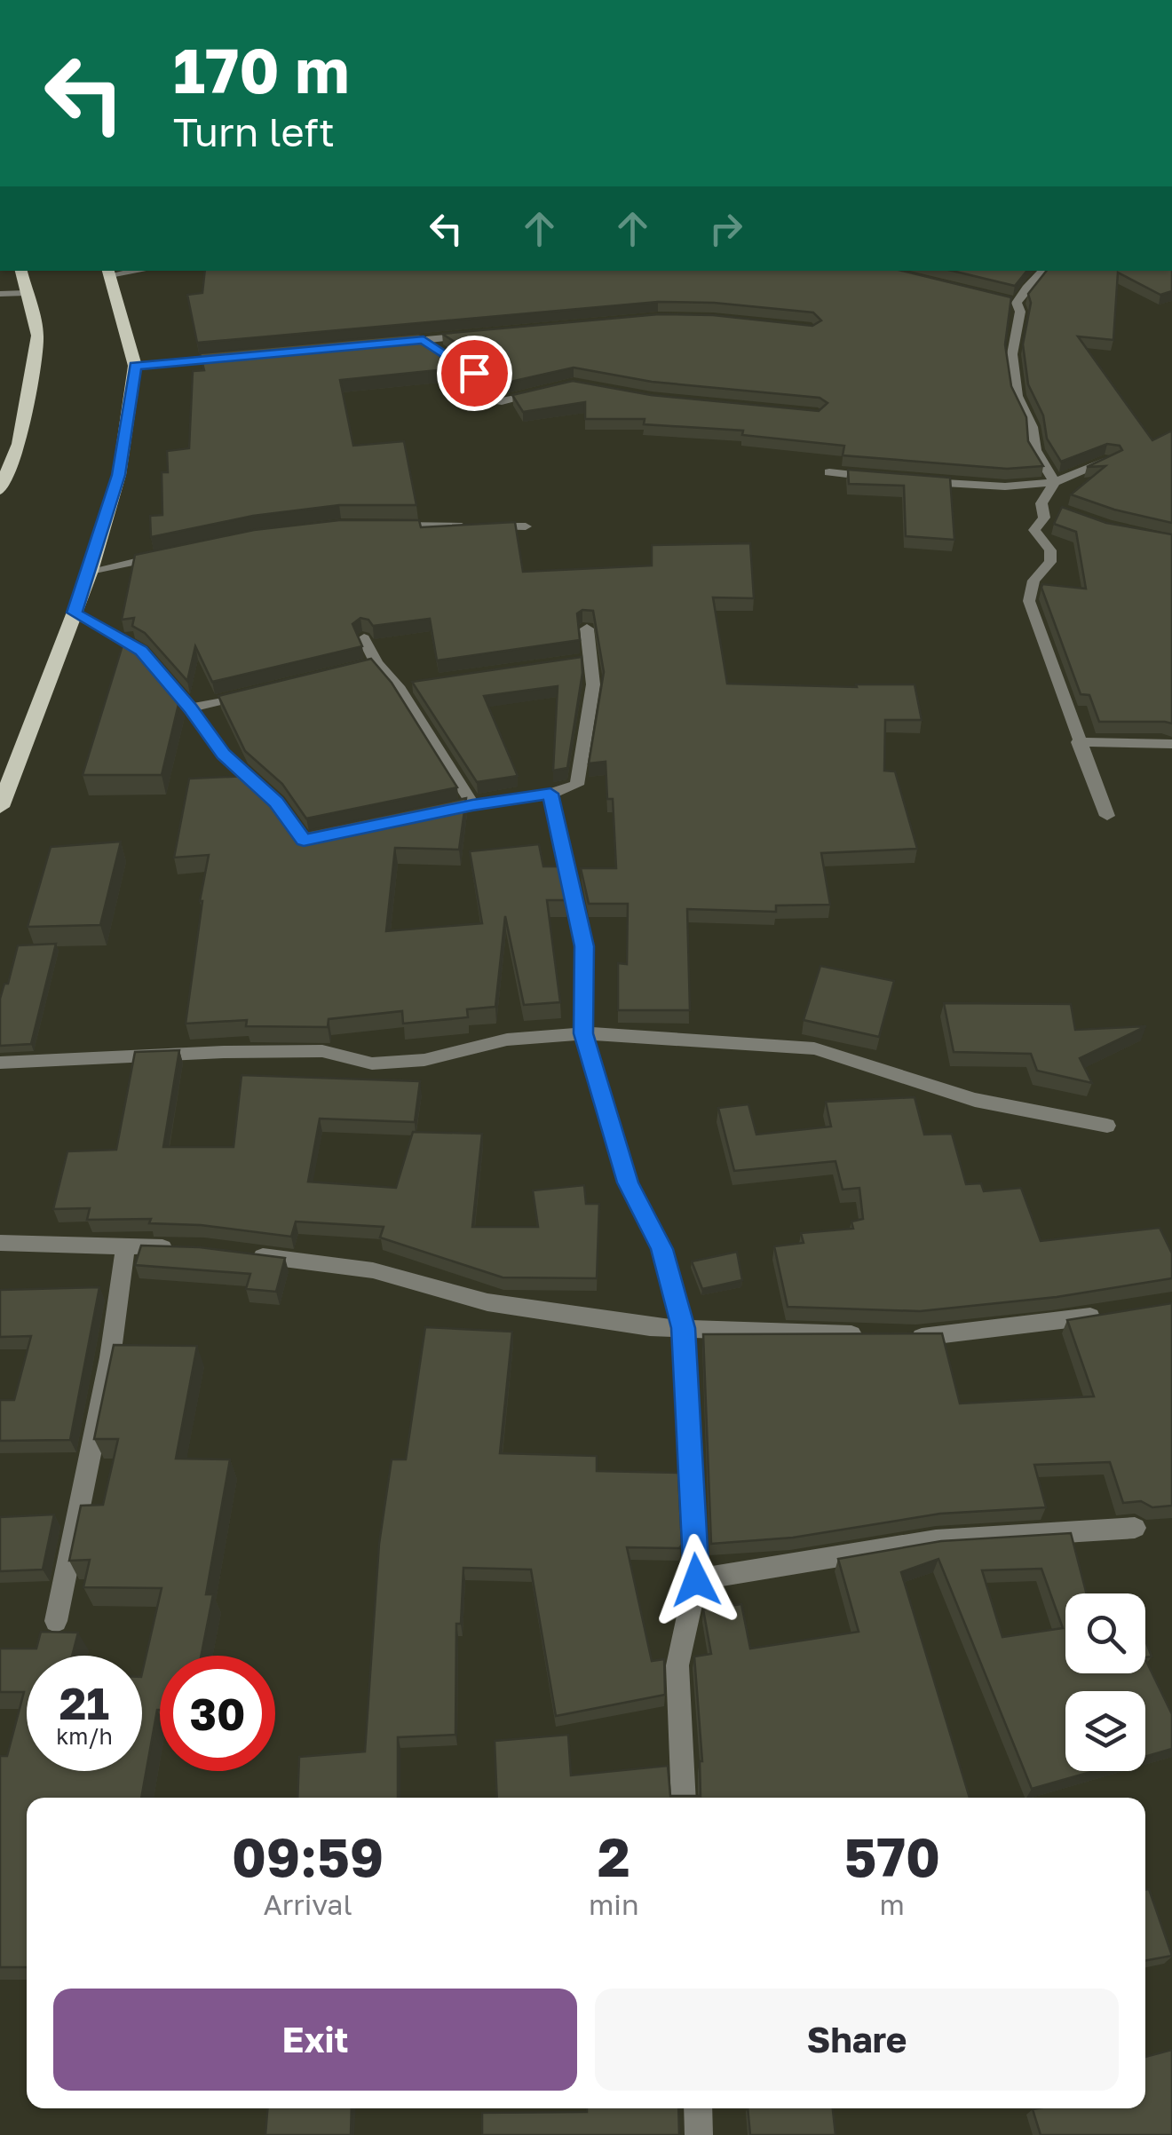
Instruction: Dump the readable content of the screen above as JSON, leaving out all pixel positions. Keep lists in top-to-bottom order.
{
  "page": {
    "turn": ["170 m", "Turn left"],
    "speed": "21 km/h",
    "limit": "30",
    "eta": [
      "09:59",
      "Arrival",
      "2",
      "min",
      "570",
      "m"
    ],
    "buttons": ["Exit", "Share"]
  }
}
